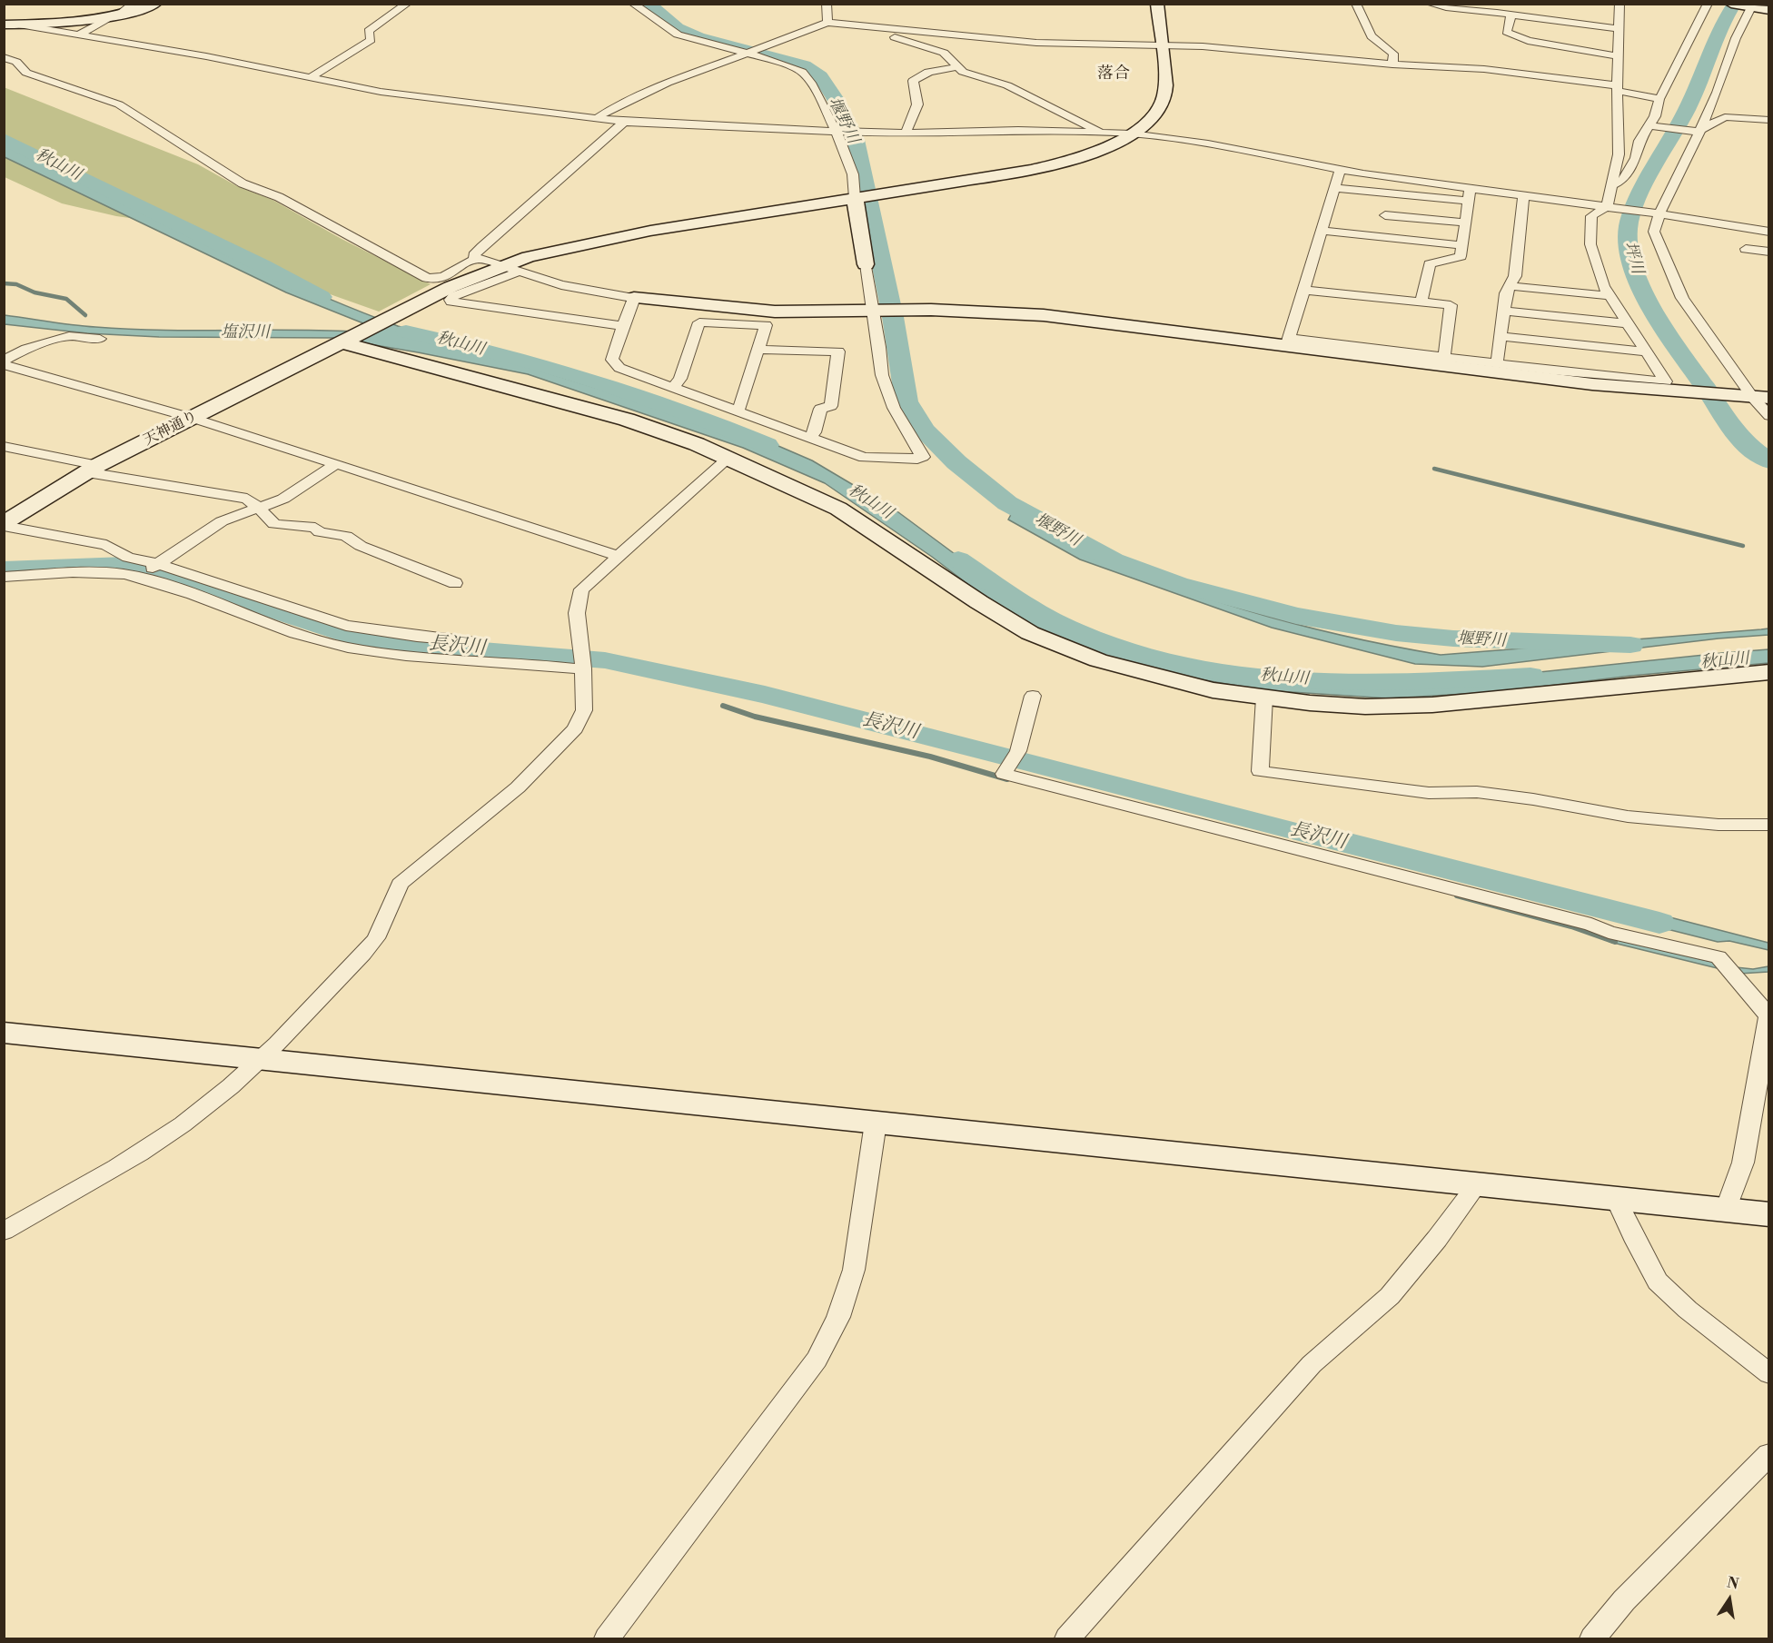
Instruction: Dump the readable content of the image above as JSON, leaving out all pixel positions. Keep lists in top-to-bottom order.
{
  "streets": {
    "street": ["天神通り"]
  },
  "districts": ["落合"],
  "water": [
    "堰野川",
    "秋山川",
    "坪川",
    "塩沢川",
    "長沢川"
  ],
  "north": "top"
}
